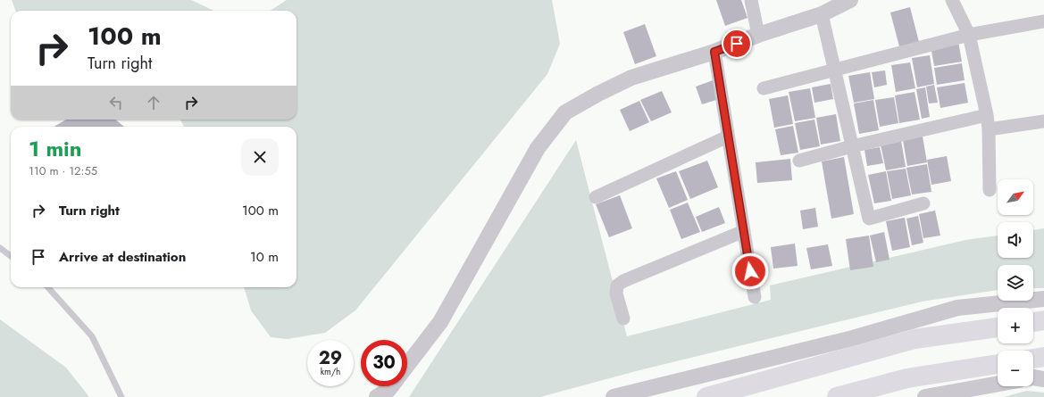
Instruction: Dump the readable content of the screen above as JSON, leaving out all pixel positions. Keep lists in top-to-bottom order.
{
  "north": "top right",
  "page": {
    "turn": ["100 m", "Turn right"],
    "heading": ["1 min", "110 m · 12:55"],
    "map_buttons": ["+", "−"],
    "list": [
      {
        "name": "Turn right",
        "value": "100 m"
      },
      {
        "name": "Arrive at destination",
        "value": "10 m"
      }
    ],
    "speed": "29 km/h",
    "limit": "30"
  }
}
